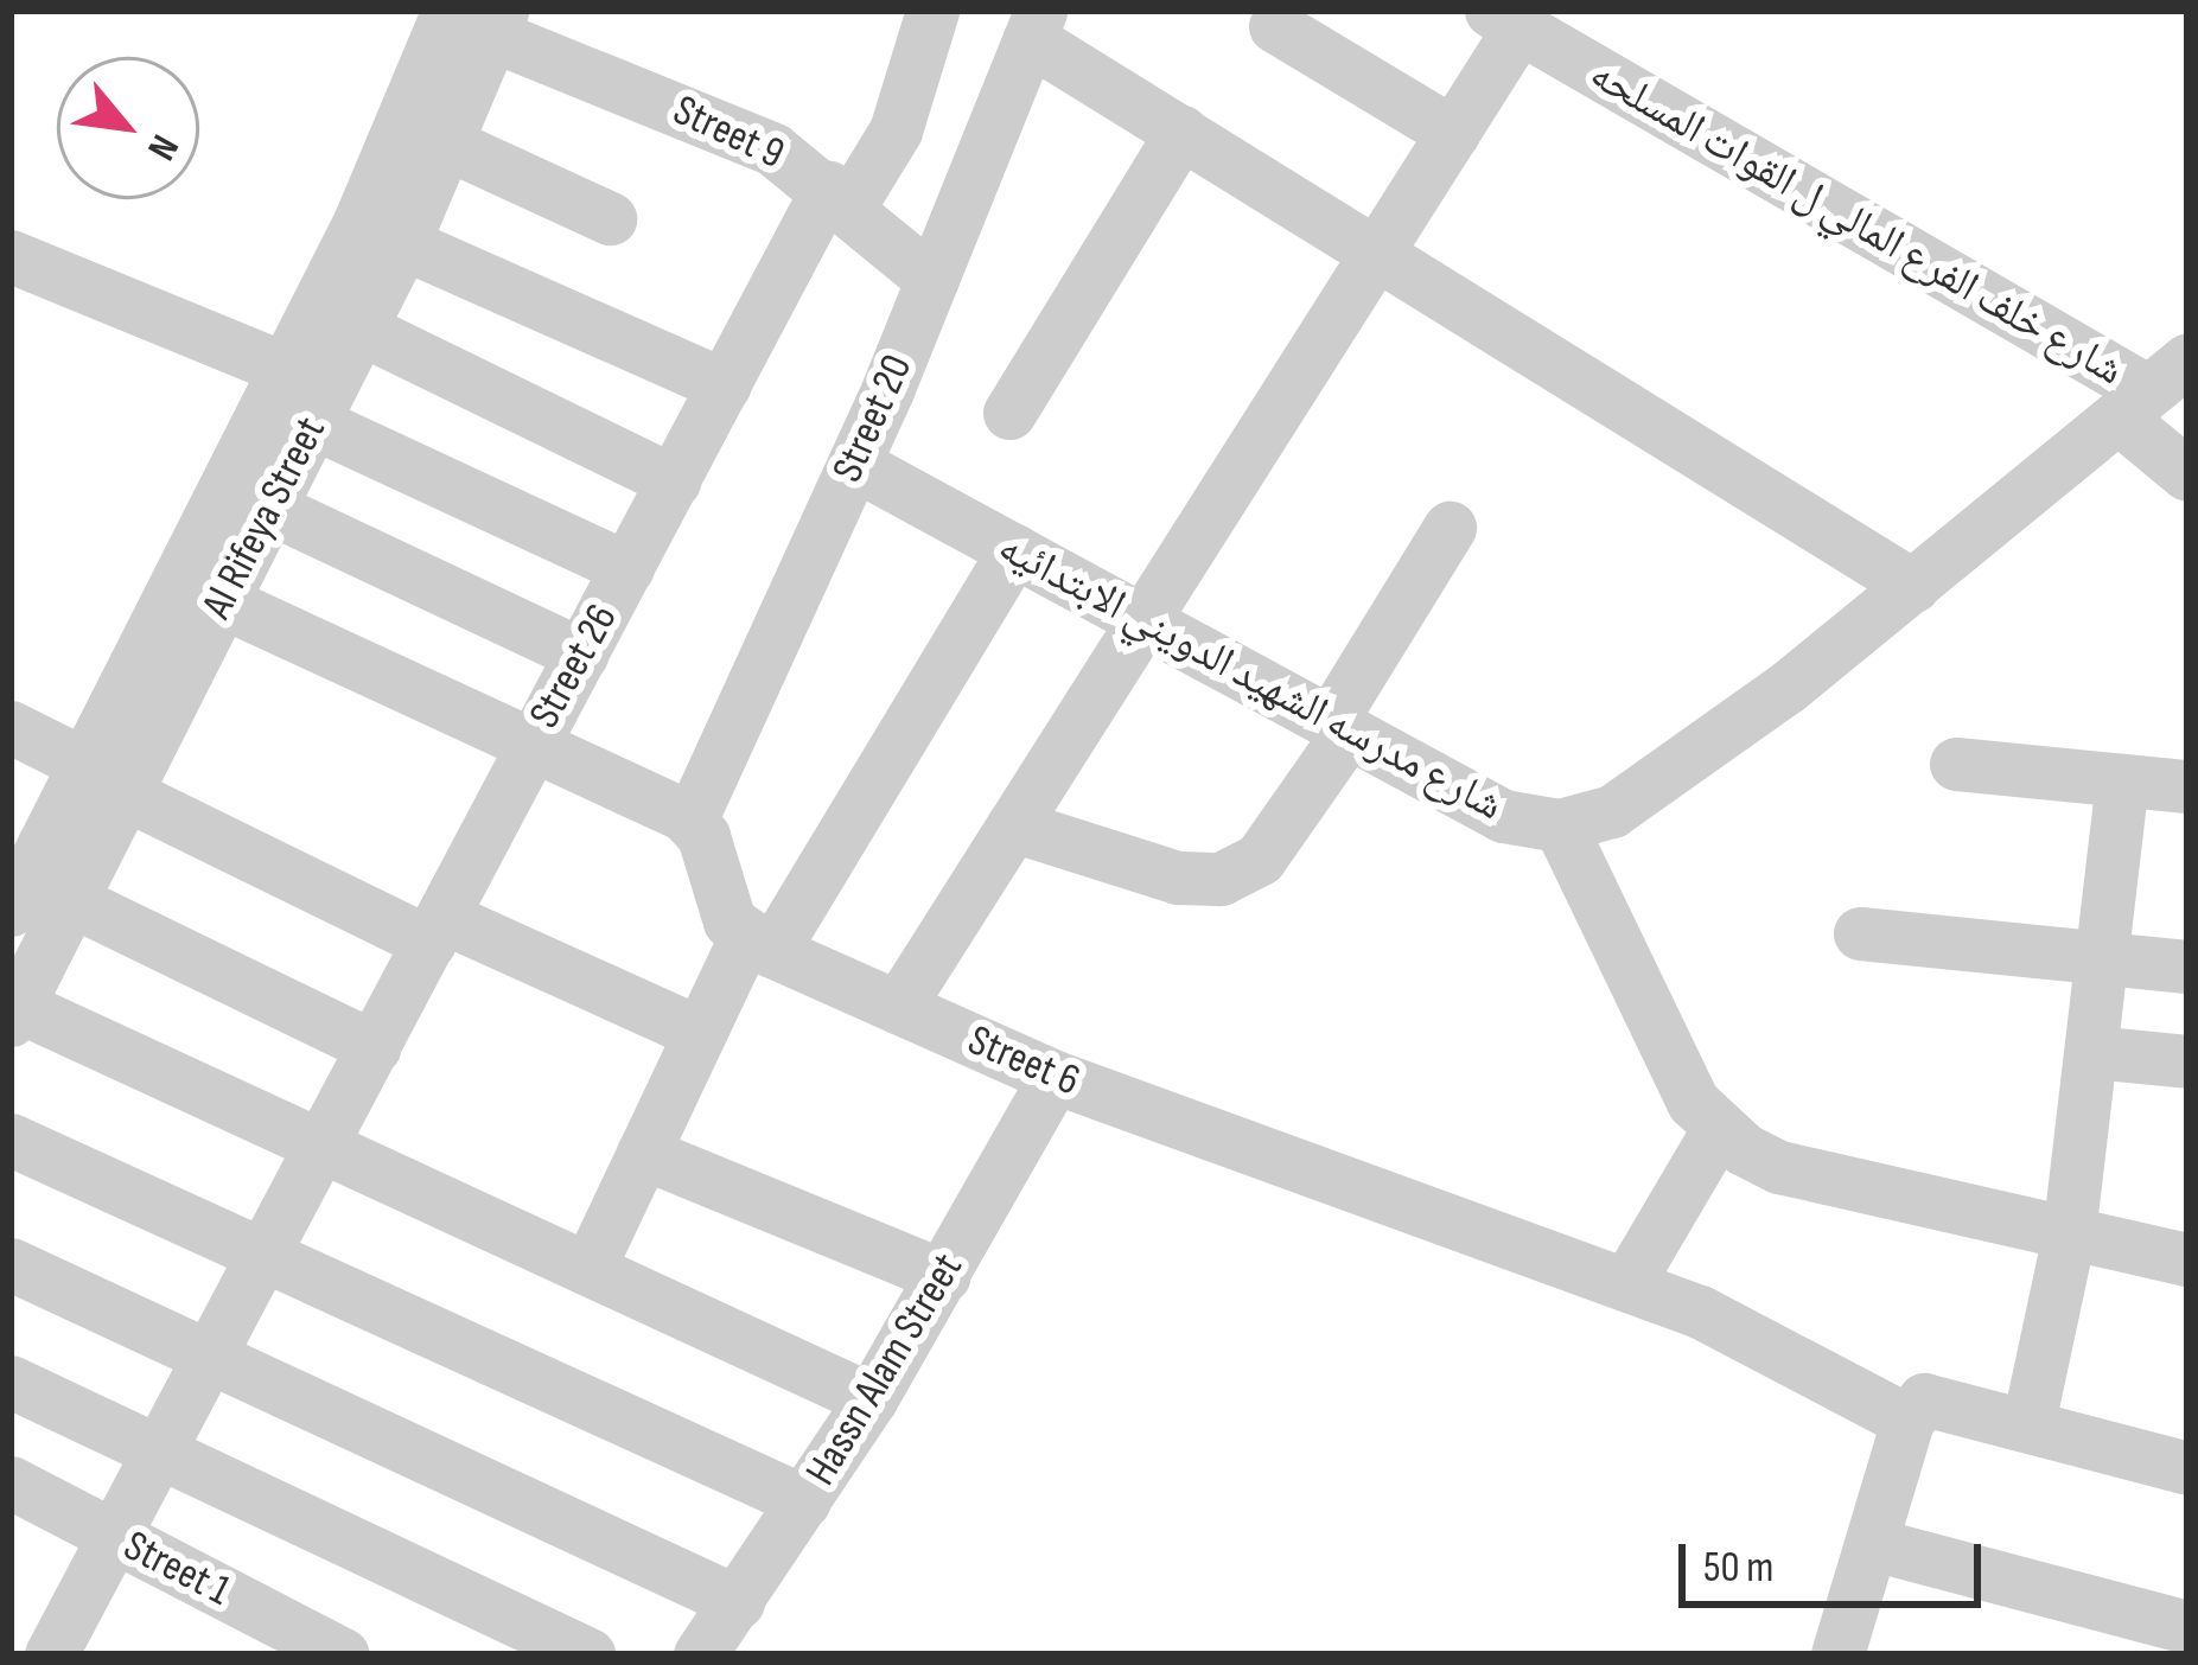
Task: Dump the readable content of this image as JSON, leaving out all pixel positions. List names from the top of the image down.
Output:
{
  "streets": {
    "street": [
      "Street 9",
      "شارع خلف الفرع المالي ل القوات المسلحه",
      "Street 20",
      "Al Rifeya Street",
      "Street 26",
      "شارع مدرسه الشهيد الدويني الابتدائيه",
      "Street 6",
      "Hassn Alam Street",
      "Street 1"
    ]
  },
  "crossings": [
    ["Street 9", "Street 20"],
    ["Street 9", "Al Rifeya Street"],
    ["Street 9", "Street 26"],
    ["شارع خلف الفرع المالي ل القوات المسلحه", "شارع مدرسه الشهيد الدويني الابتدائيه"],
    ["Street 20", "شارع مدرسه الشهيد الدويني الابتدائيه"],
    ["Street 26", "Street 1"],
    ["Street 6", "Hassn Alam Street"]
  ],
  "scale_bar": "50 m",
  "north": "bottom right"
}
